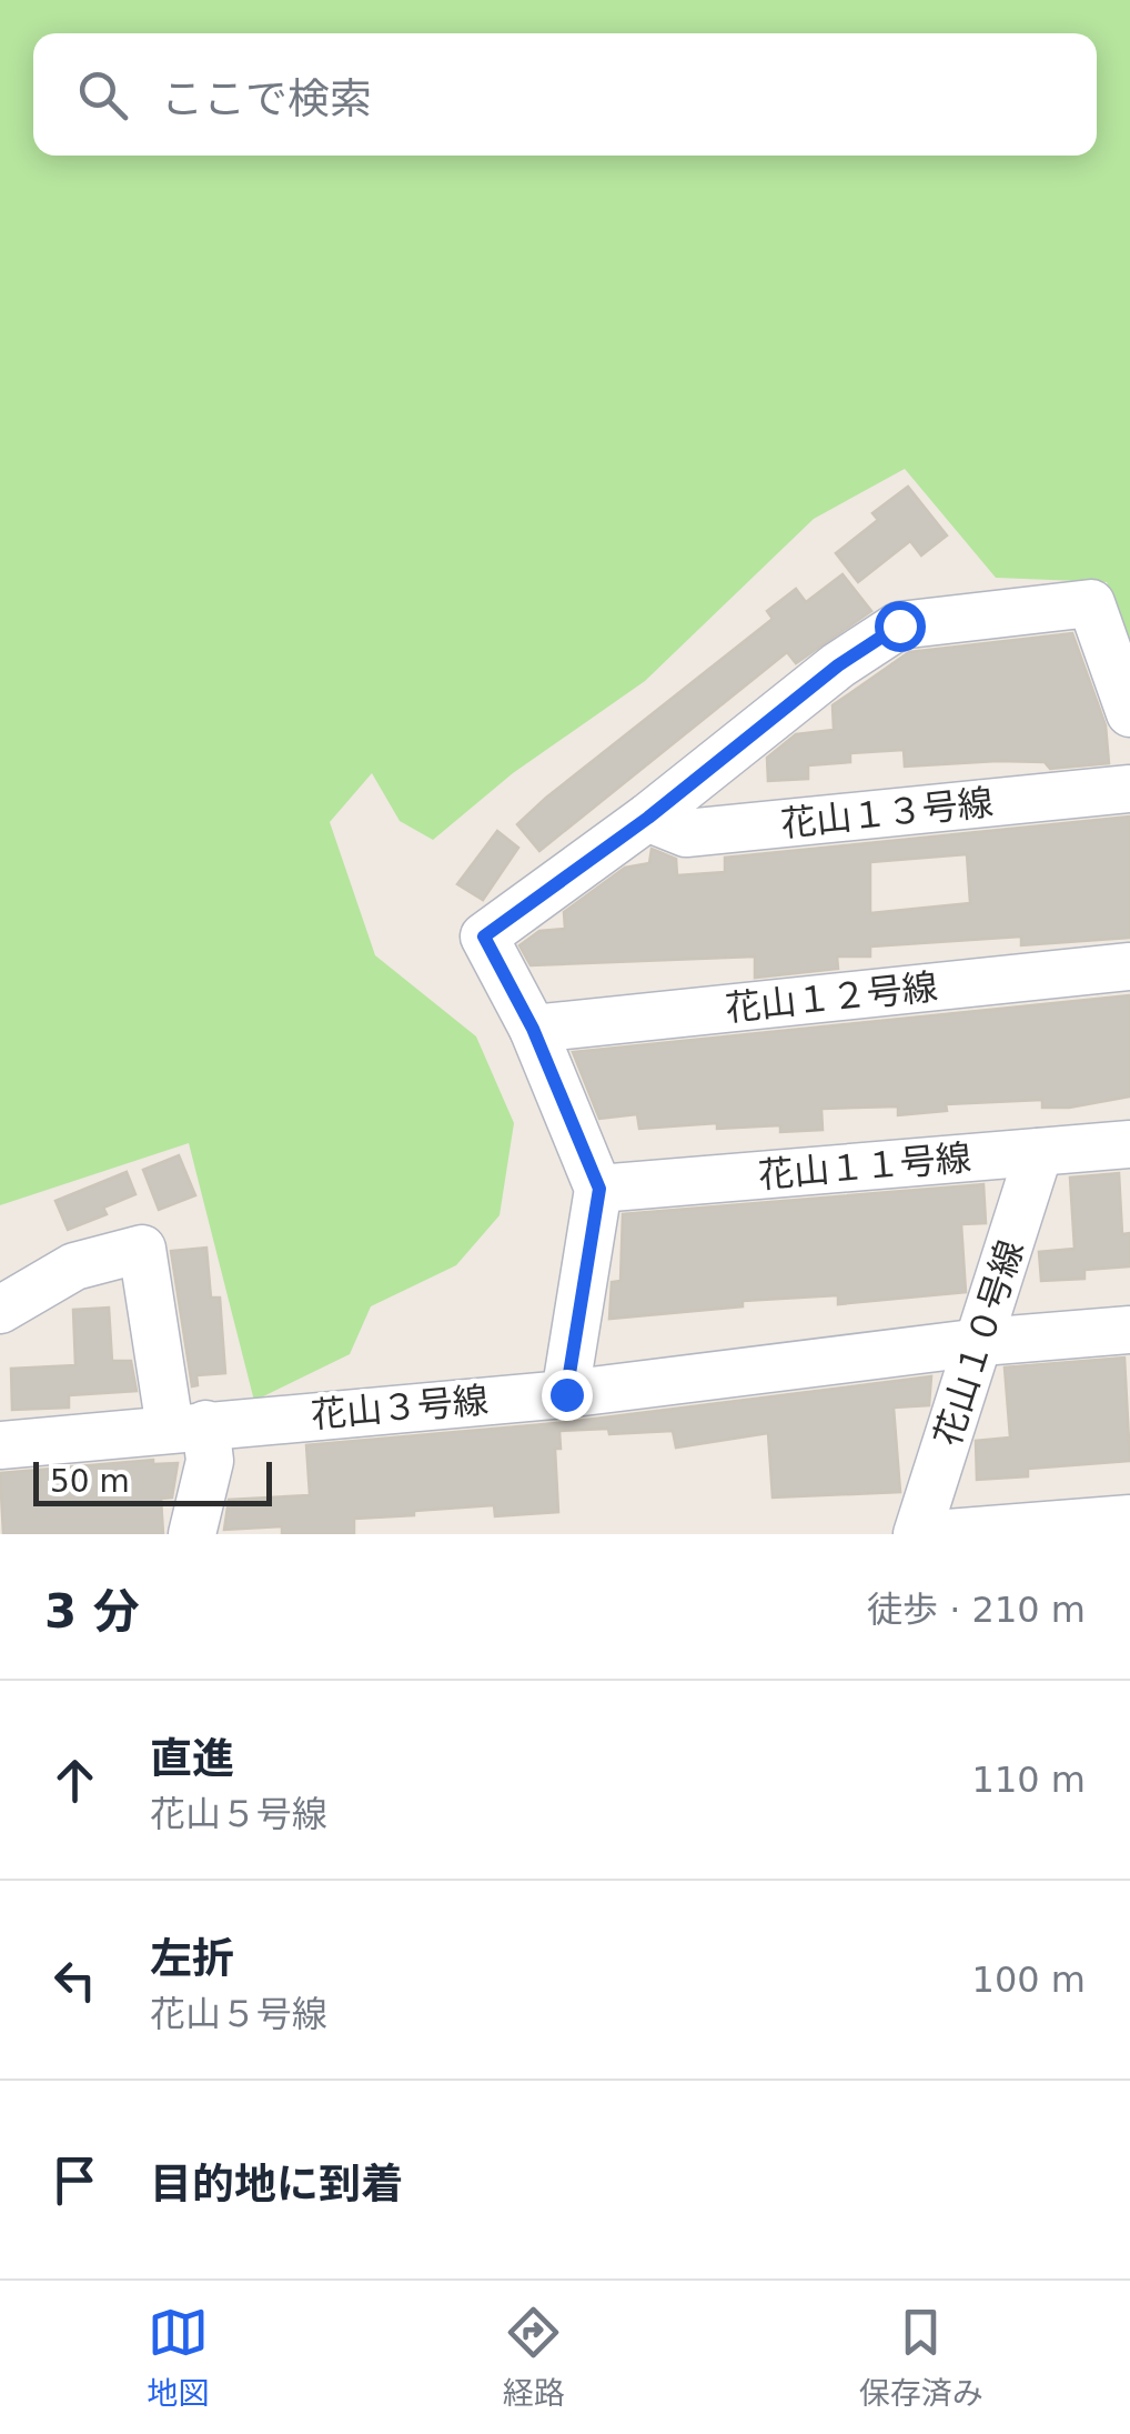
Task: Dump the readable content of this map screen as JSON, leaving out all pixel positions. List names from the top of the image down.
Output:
{
  "streets": {
    "street": [
      "花山１３号線",
      "花山１２号線",
      "花山１１号線",
      "花山１０号線",
      "花山３号線"
    ]
  },
  "crossings": [
    ["花山１１号線", "花山１０号線"],
    ["花山１０号線", "花山３号線"]
  ],
  "scale_bar": "50 m",
  "page": {
    "search": "ここで検索",
    "scale": "50 m",
    "heading": ["3 分", "徒歩 · 210 m"],
    "list": [
      ["直進", "花山５号線", "110 m"],
      ["左折", "花山５号線", "100 m"],
      "目的地に到着"
    ],
    "nav": ["地図", "経路", "保存済み"]
  }
}
